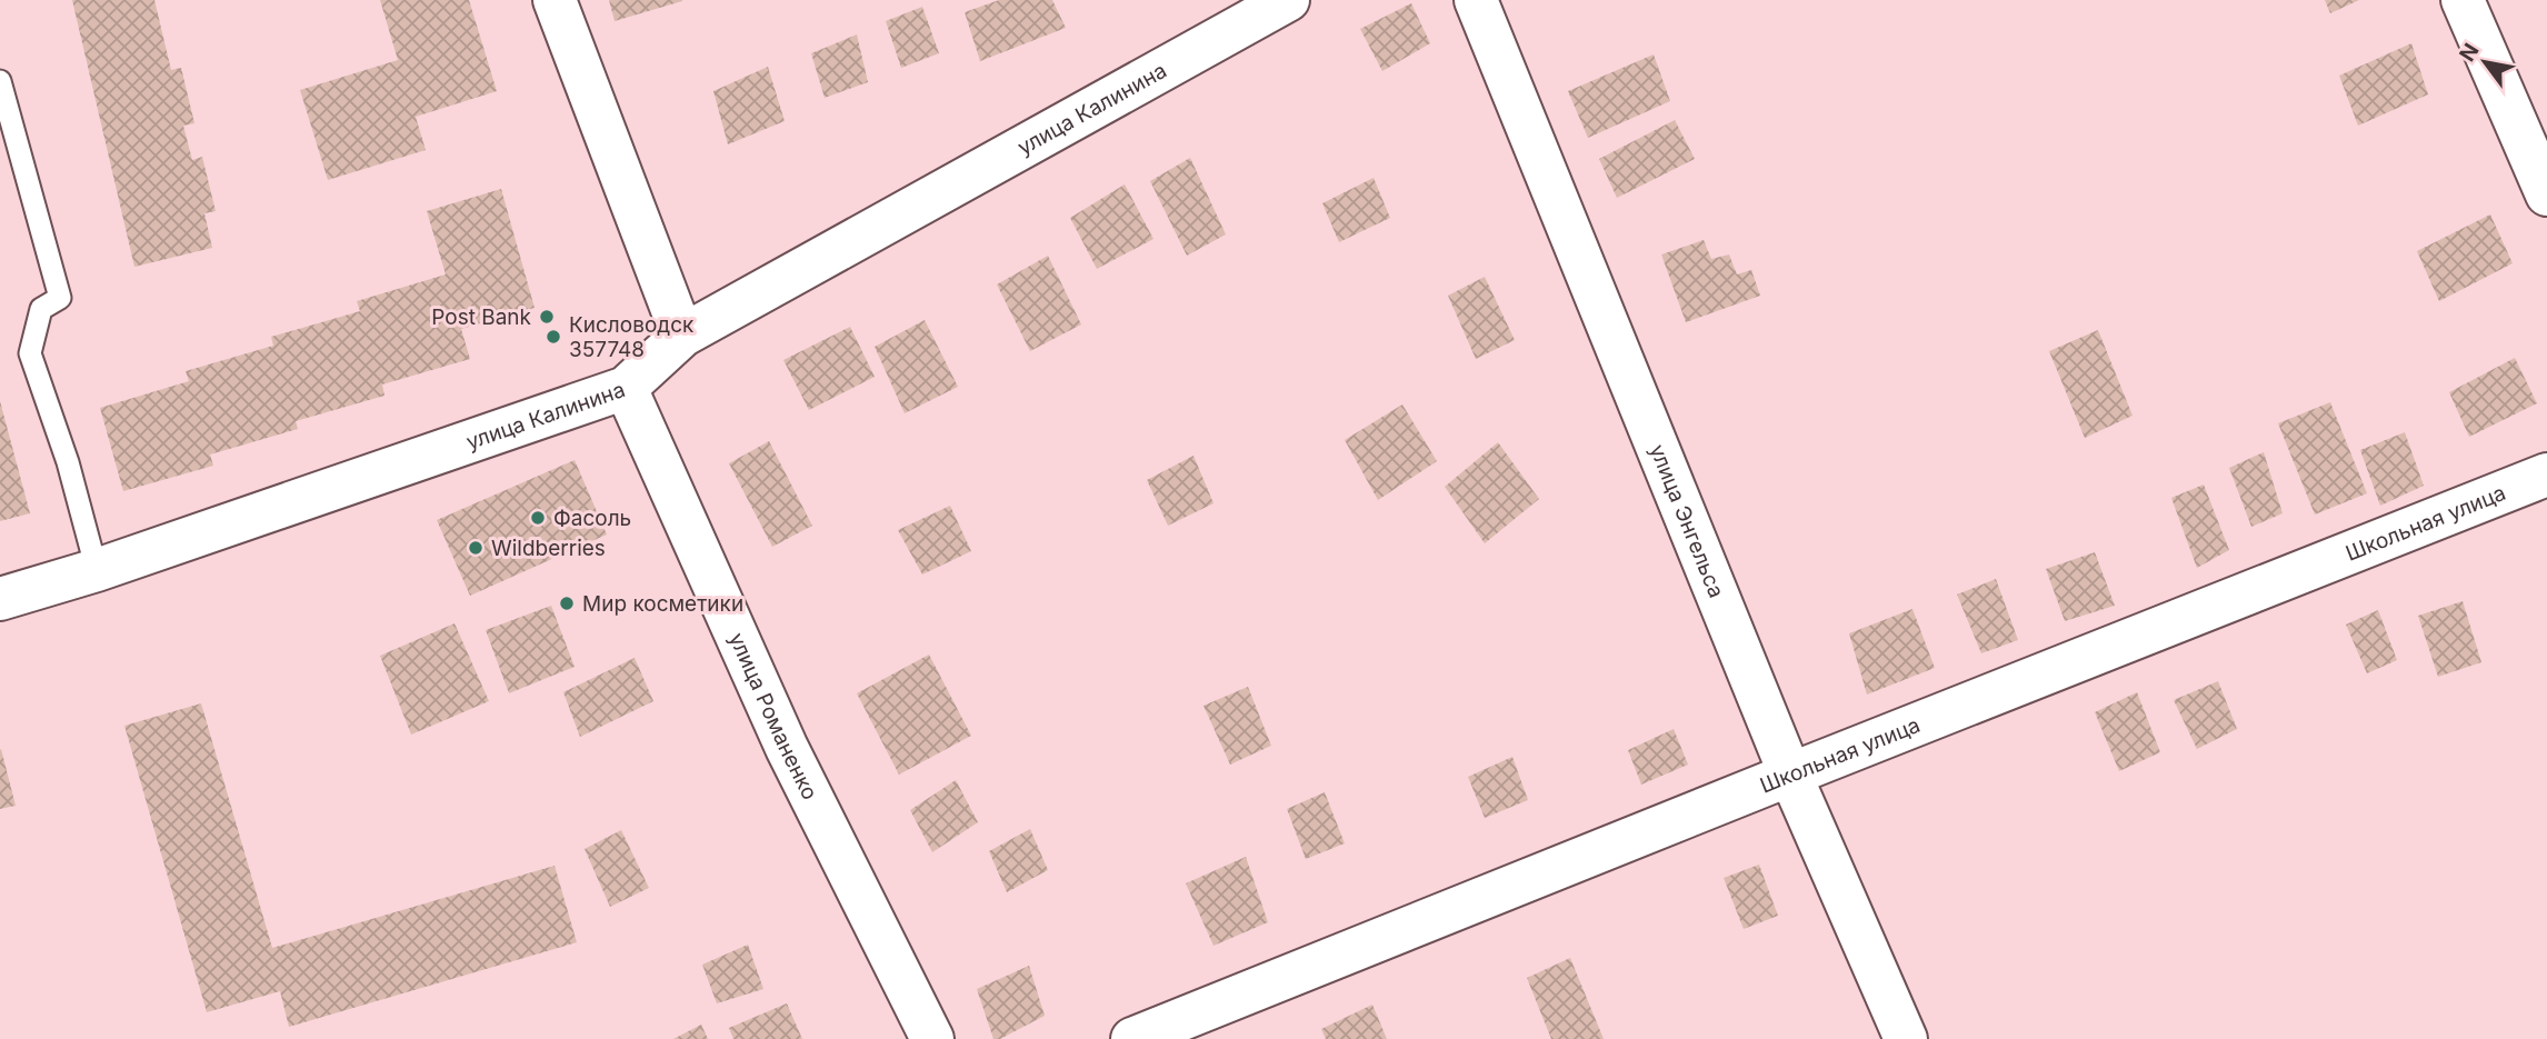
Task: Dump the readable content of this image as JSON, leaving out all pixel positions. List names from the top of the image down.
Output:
{
  "streets": {
    "street": [
      "улица Калинина",
      "улица Энгельса",
      "Школьная улица",
      "улица Романенко"
    ]
  },
  "crossings": [
    ["улица Калинина", "улица Романенко"],
    ["улица Энгельса", "Школьная улица"]
  ],
  "places": [
    "Post Bank",
    "Кисловодск 357748",
    "Фасоль",
    "Wildberries",
    "Мир косметики"
  ],
  "north": "top left"
}
